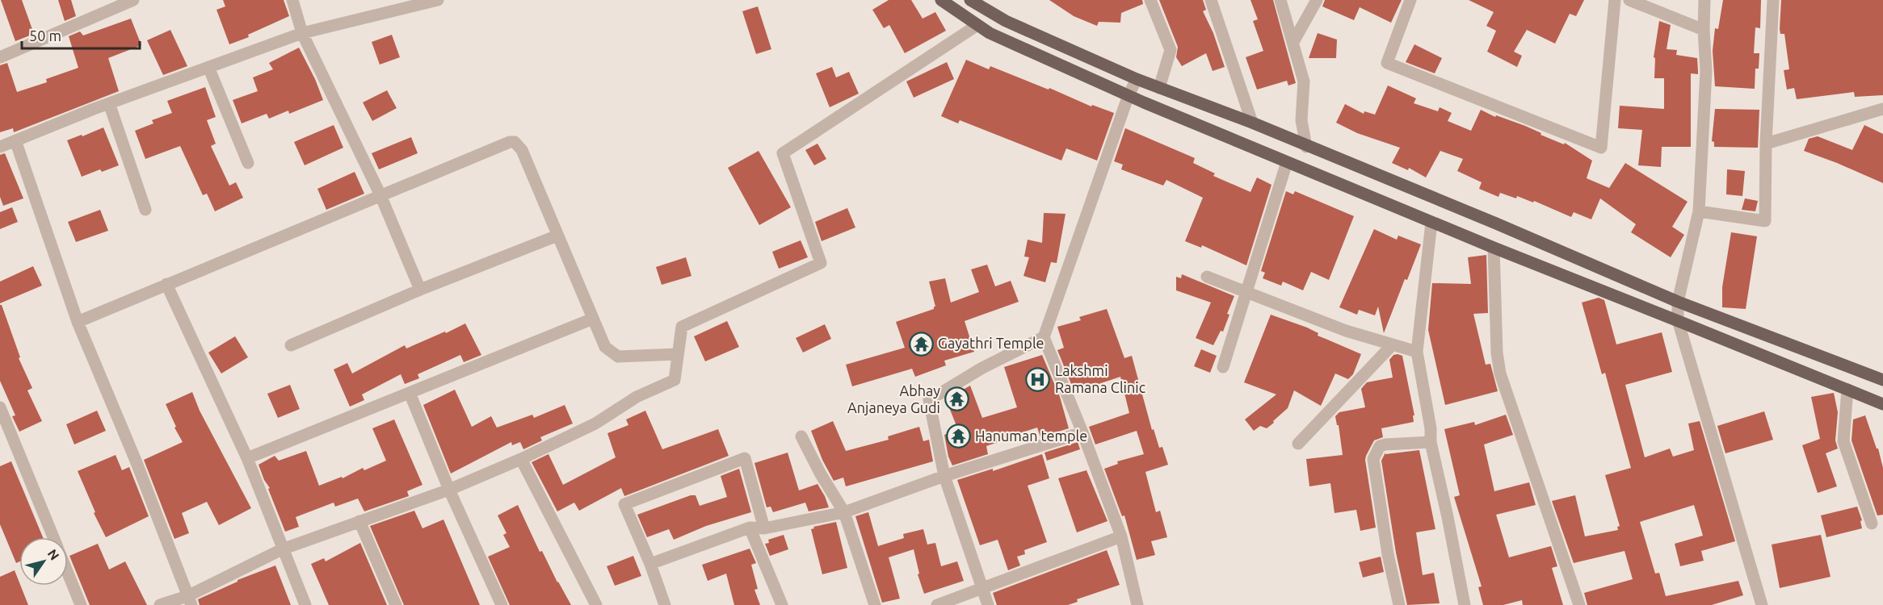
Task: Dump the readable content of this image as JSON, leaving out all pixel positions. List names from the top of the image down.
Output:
{
  "places": {
    "temple": ["Gayathri Temple", "Abhay Anjaneya Gudi", "Hanuman temple"],
    "hospital": ["Lakshmi Ramana Clinic"]
  },
  "scale_bar": "50 m",
  "north": "top right"
}
